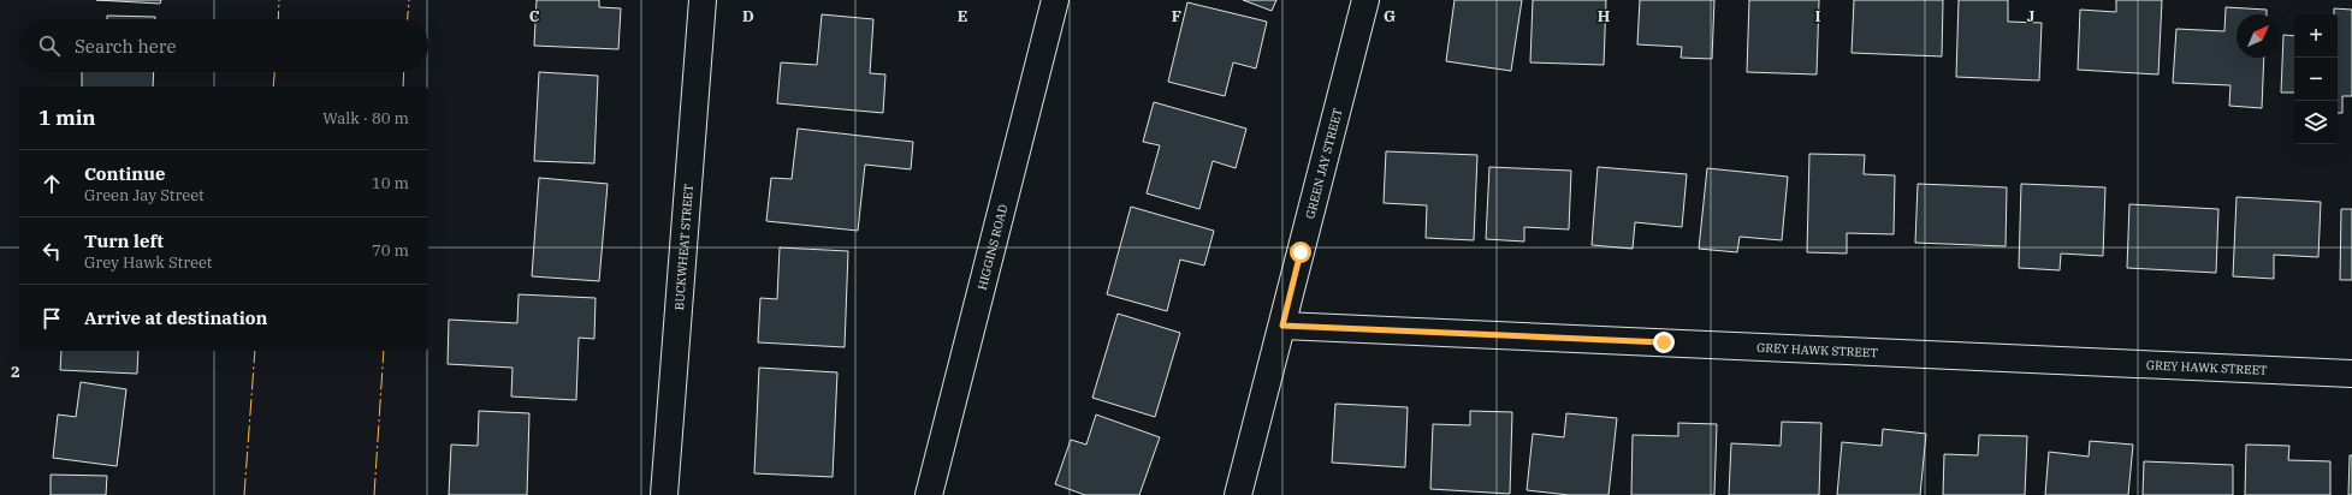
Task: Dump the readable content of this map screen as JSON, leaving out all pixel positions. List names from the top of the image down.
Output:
{
  "streets": {
    "street": [
      "GREEN JAY STREET",
      "BUCKWHEAT STREET",
      "HIGGINS ROAD",
      "GREY HAWK STREET"
    ]
  },
  "crossings": [
    ["GREEN JAY STREET", "GREY HAWK STREET"]
  ],
  "north": "top right",
  "page": {
    "map_buttons": ["+", "−"],
    "search": "Search here",
    "heading": ["1 min", "Walk · 80 m"],
    "list": [
      ["Continue", "Green Jay Street", "10 m"],
      ["Turn left", "Grey Hawk Street", "70 m"],
      "Arrive at destination"
    ]
  },
  "grid": {
    "columns": [
      "C",
      "D",
      "E",
      "F",
      "G",
      "H",
      "I",
      "J"
    ],
    "rows": ["2"]
  }
}
